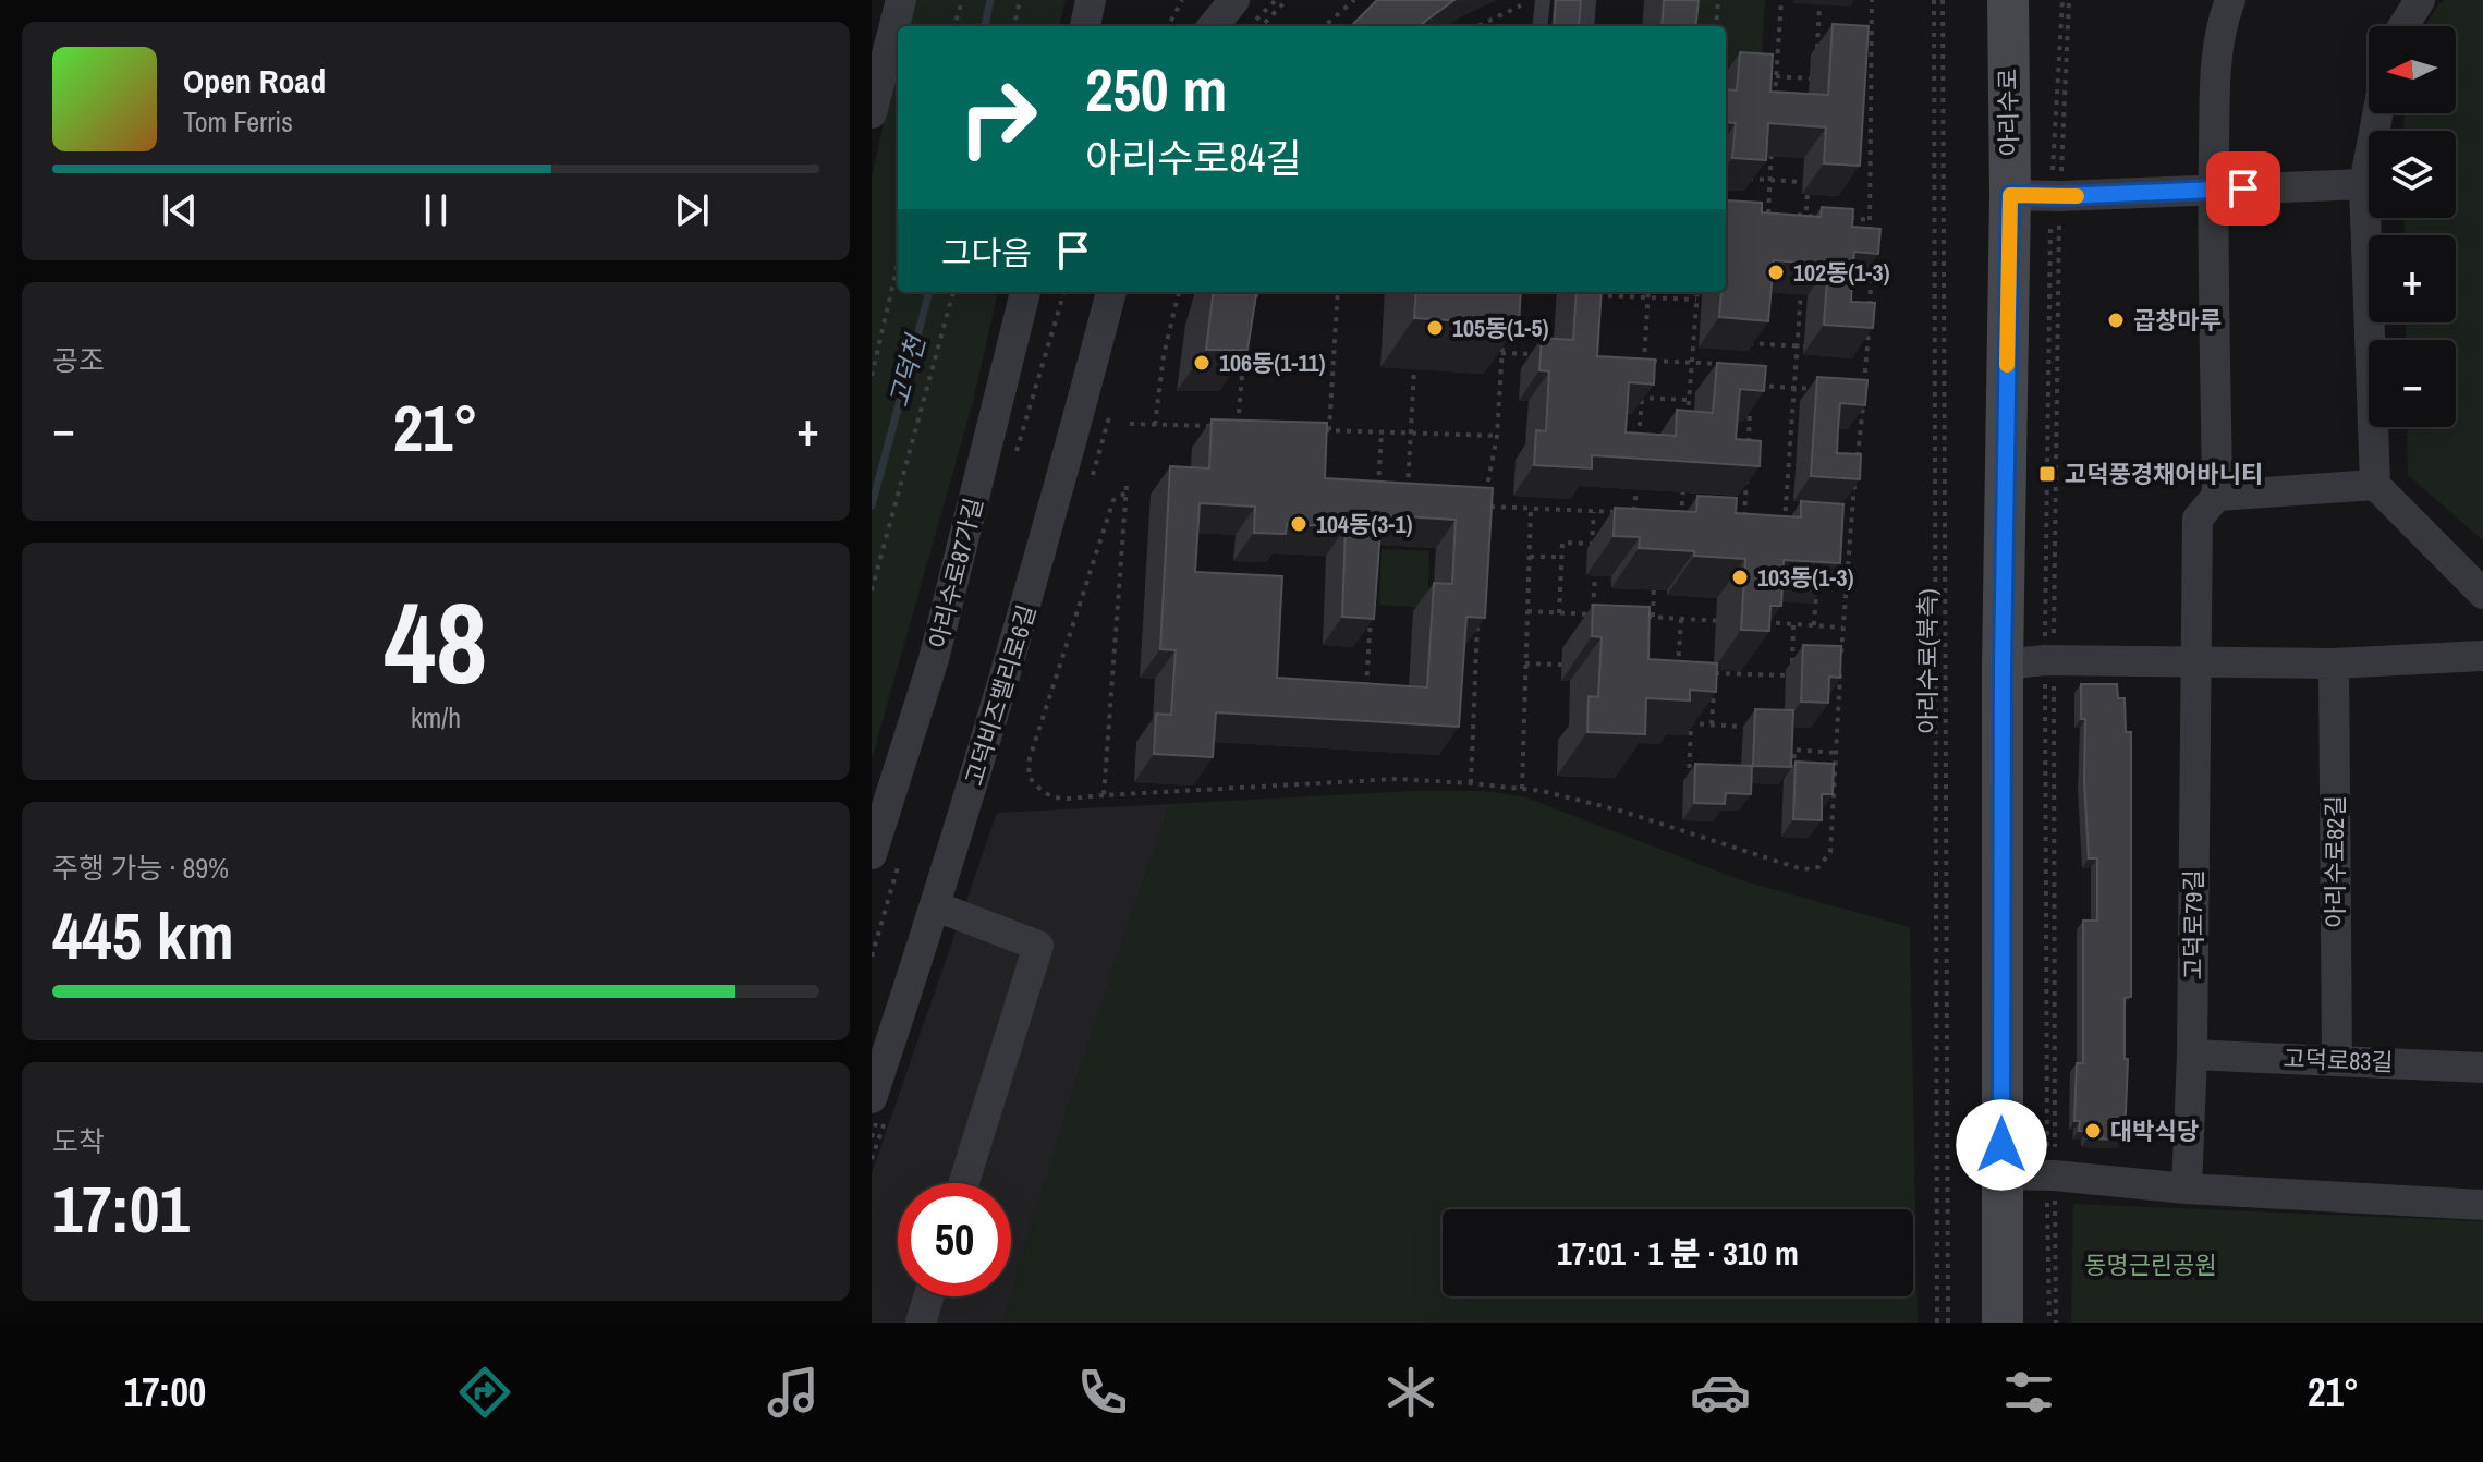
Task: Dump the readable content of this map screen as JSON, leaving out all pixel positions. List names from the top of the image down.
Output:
{
  "streets": {
    "main road": ["아리수로"],
    "street": [
      "아리수로87가길",
      "고덕비즈밸리로6길",
      "아리수로82길",
      "고덕로79길",
      "고덕로83길"
    ],
    "path": ["아리수로(북측)"]
  },
  "crossings": [
    ["아리수로82길", "고덕로83길"],
    ["고덕로79길", "고덕로83길"]
  ],
  "water": ["고덕천"],
  "parks": ["동명근린공원"],
  "places": {
    "other": [
      "102동(1-3)",
      "곱창마루",
      "105동(1-5)",
      "106동(1-11)",
      "104동(3-1)",
      "103동(1-3)",
      "대박식당"
    ],
    "transit": ["고덕풍경채어바니티"]
  },
  "north": "left",
  "page": {
    "map_buttons": ["+", "−"],
    "turn": ["250 m", "아리수로84길"],
    "song": ["Open Road", "Tom Ferris"],
    "then": "그다음",
    "tile": [
      "공조",
      ["48", "km/h"],
      ["주행 가능 · 89%", "445 km"],
      ["도착", "17:01"]
    ],
    "heat": ["−", "21°", "+"],
    "limit": "50",
    "trip": "17:01 · 1 분 · 310 m",
    "tabs": ["17:00", "21°"]
  }
}
